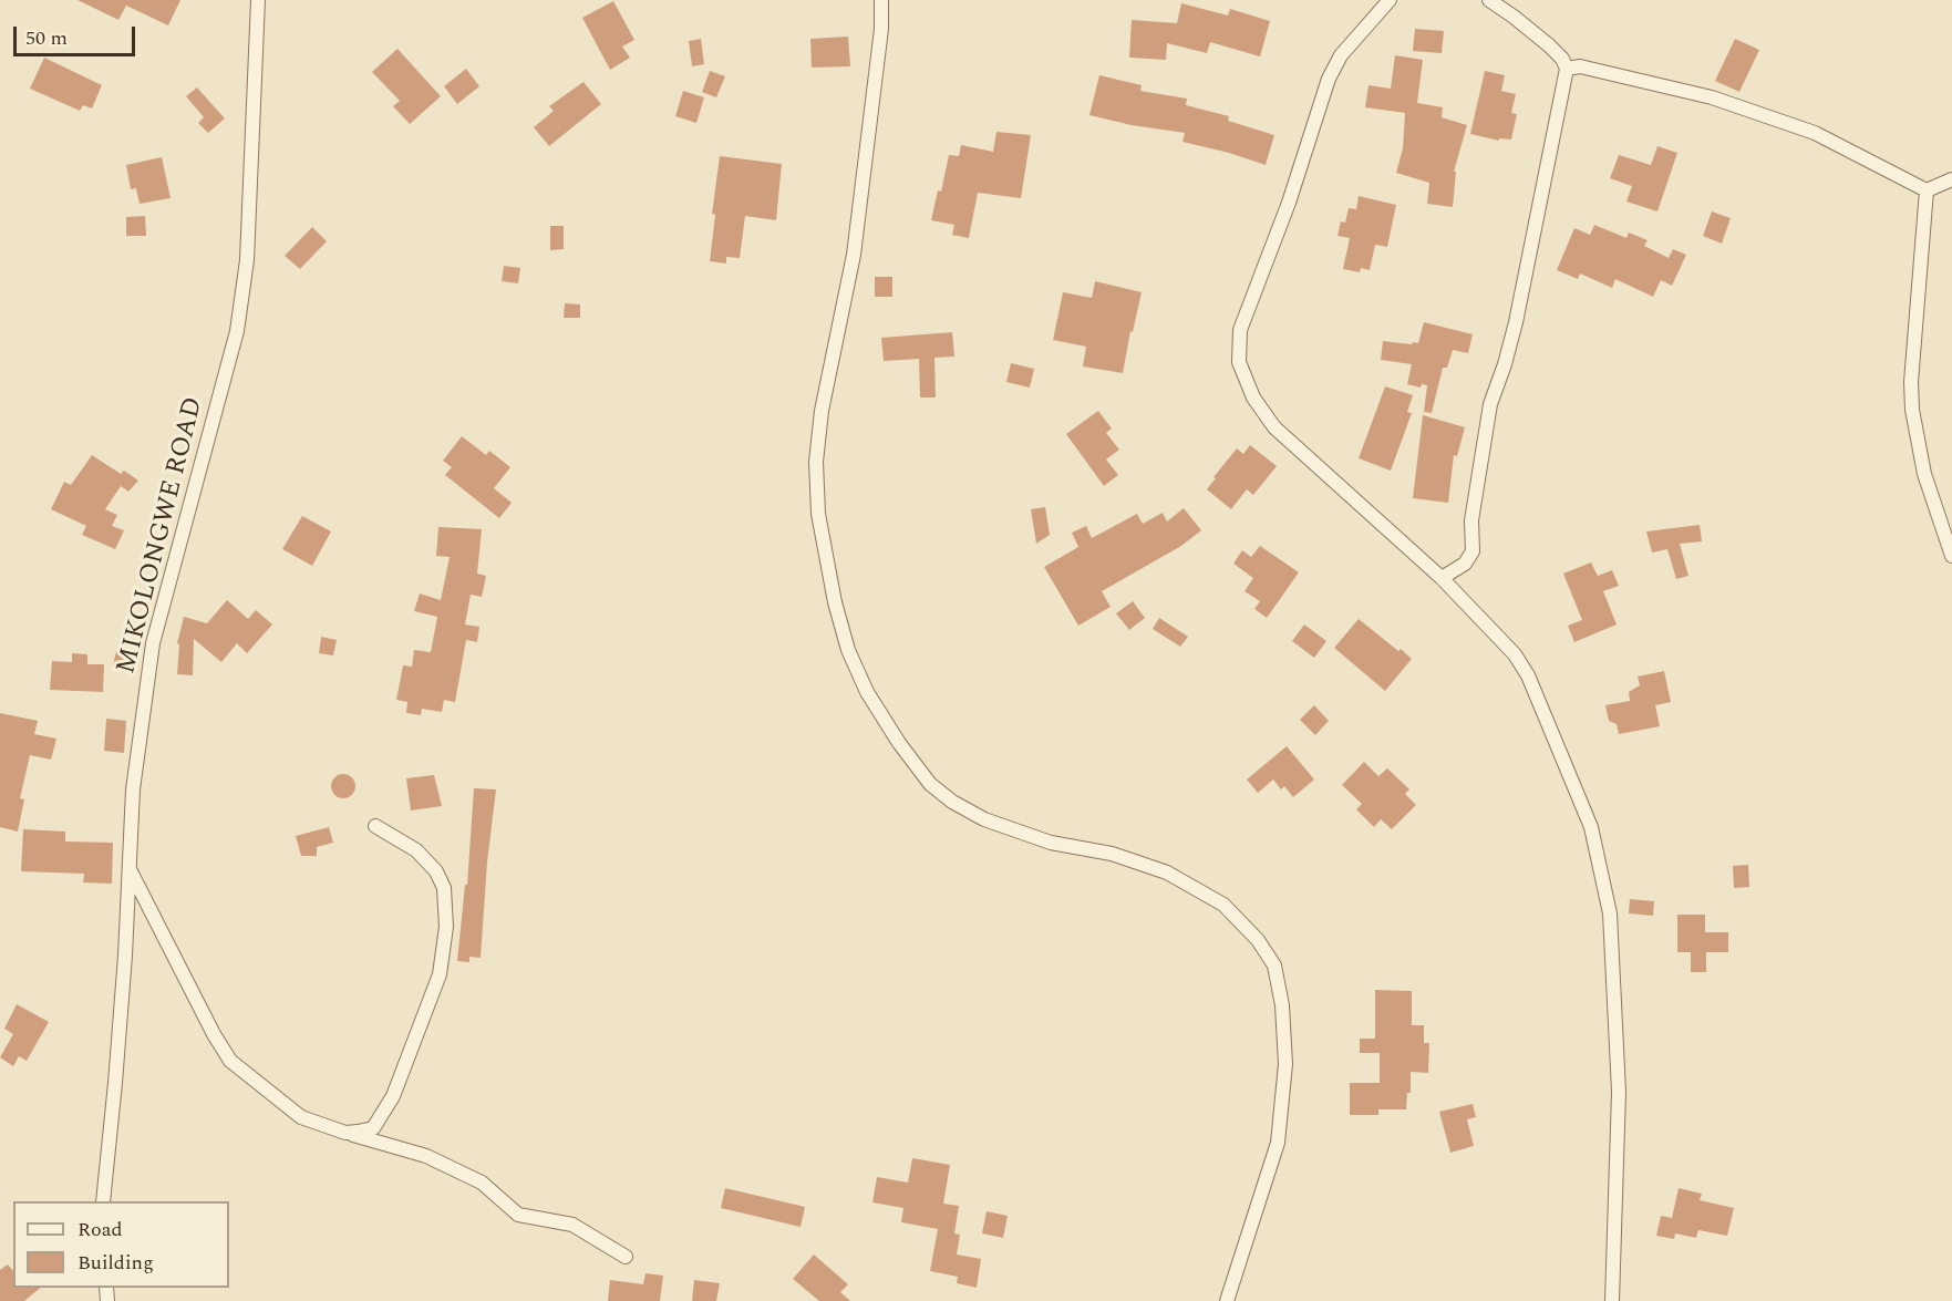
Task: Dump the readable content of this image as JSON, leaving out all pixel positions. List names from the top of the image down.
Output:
{
  "streets": {
    "street": ["MIKOLONGWE ROAD"]
  },
  "legend": ["Road", "Building"],
  "scale_bar": "50 m"
}
